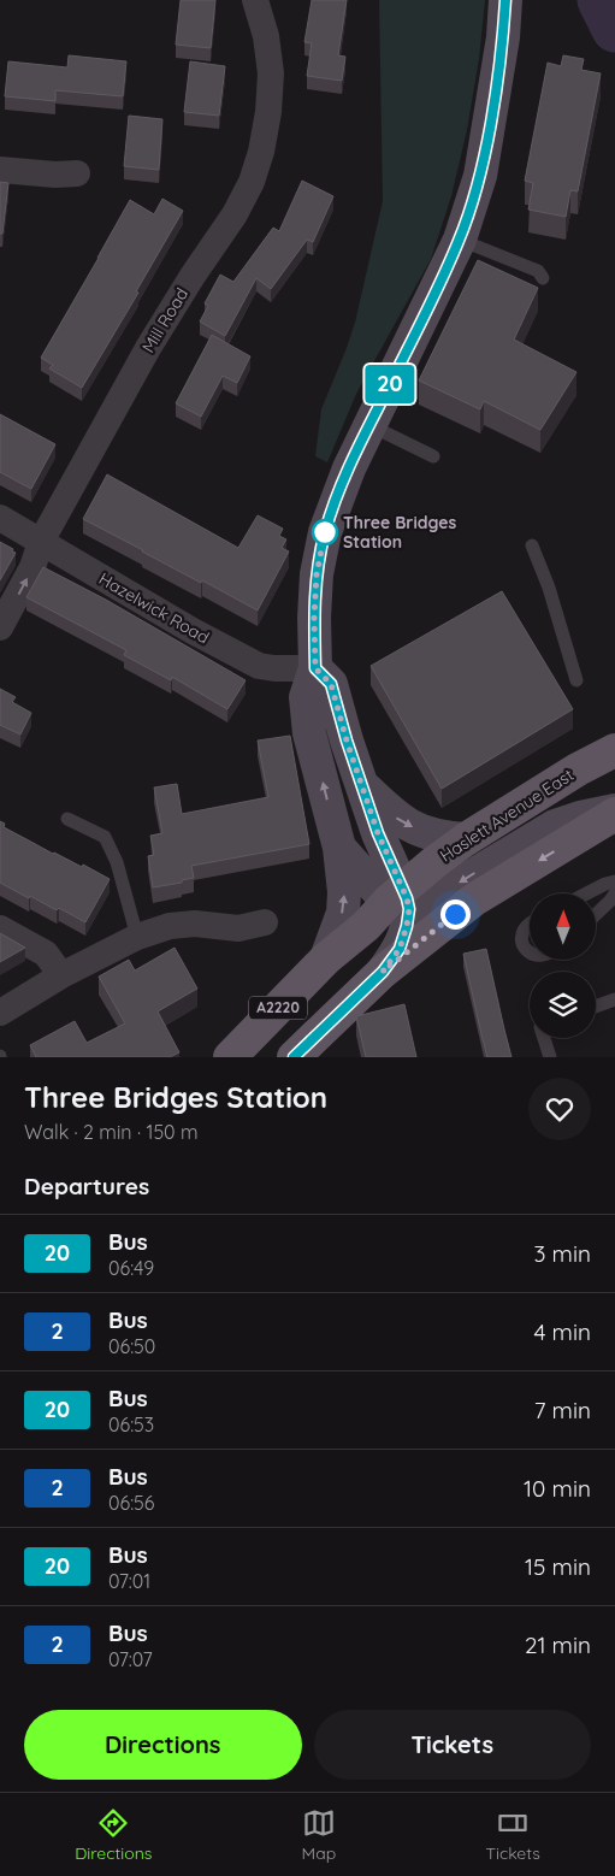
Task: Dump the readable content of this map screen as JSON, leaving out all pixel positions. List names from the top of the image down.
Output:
{
  "streets": {
    "main road": ["Haslett Avenue East", "A2220"],
    "street": ["Mill Road", "Hazelwick Road"]
  },
  "crossings": [
    ["Mill Road", "Hazelwick Road"]
  ],
  "places": ["Three Bridges Station"],
  "lines": ["bus line 20"],
  "north": "top",
  "page": {
    "on_map": "20",
    "heading": [
      ["Three Bridges Station", "Walk · 2 min · 150 m"],
      "Departures"
    ],
    "list": [
      {
        "mark": "20",
        "name": "Bus",
        "note": "06:49",
        "value": "3 min"
      },
      {
        "mark": "2",
        "name": "Bus",
        "note": "06:50",
        "value": "4 min"
      },
      {
        "mark": "20",
        "name": "Bus",
        "note": "06:53",
        "value": "7 min"
      },
      {
        "mark": "2",
        "name": "Bus",
        "note": "06:56",
        "value": "10 min"
      },
      {
        "mark": "20",
        "name": "Bus",
        "note": "07:01",
        "value": "15 min"
      },
      {
        "mark": "2",
        "name": "Bus",
        "note": "07:07",
        "value": "21 min"
      }
    ],
    "buttons": ["Directions", "Tickets"],
    "tabs": ["Directions", "Map", "Tickets"]
  }
}
